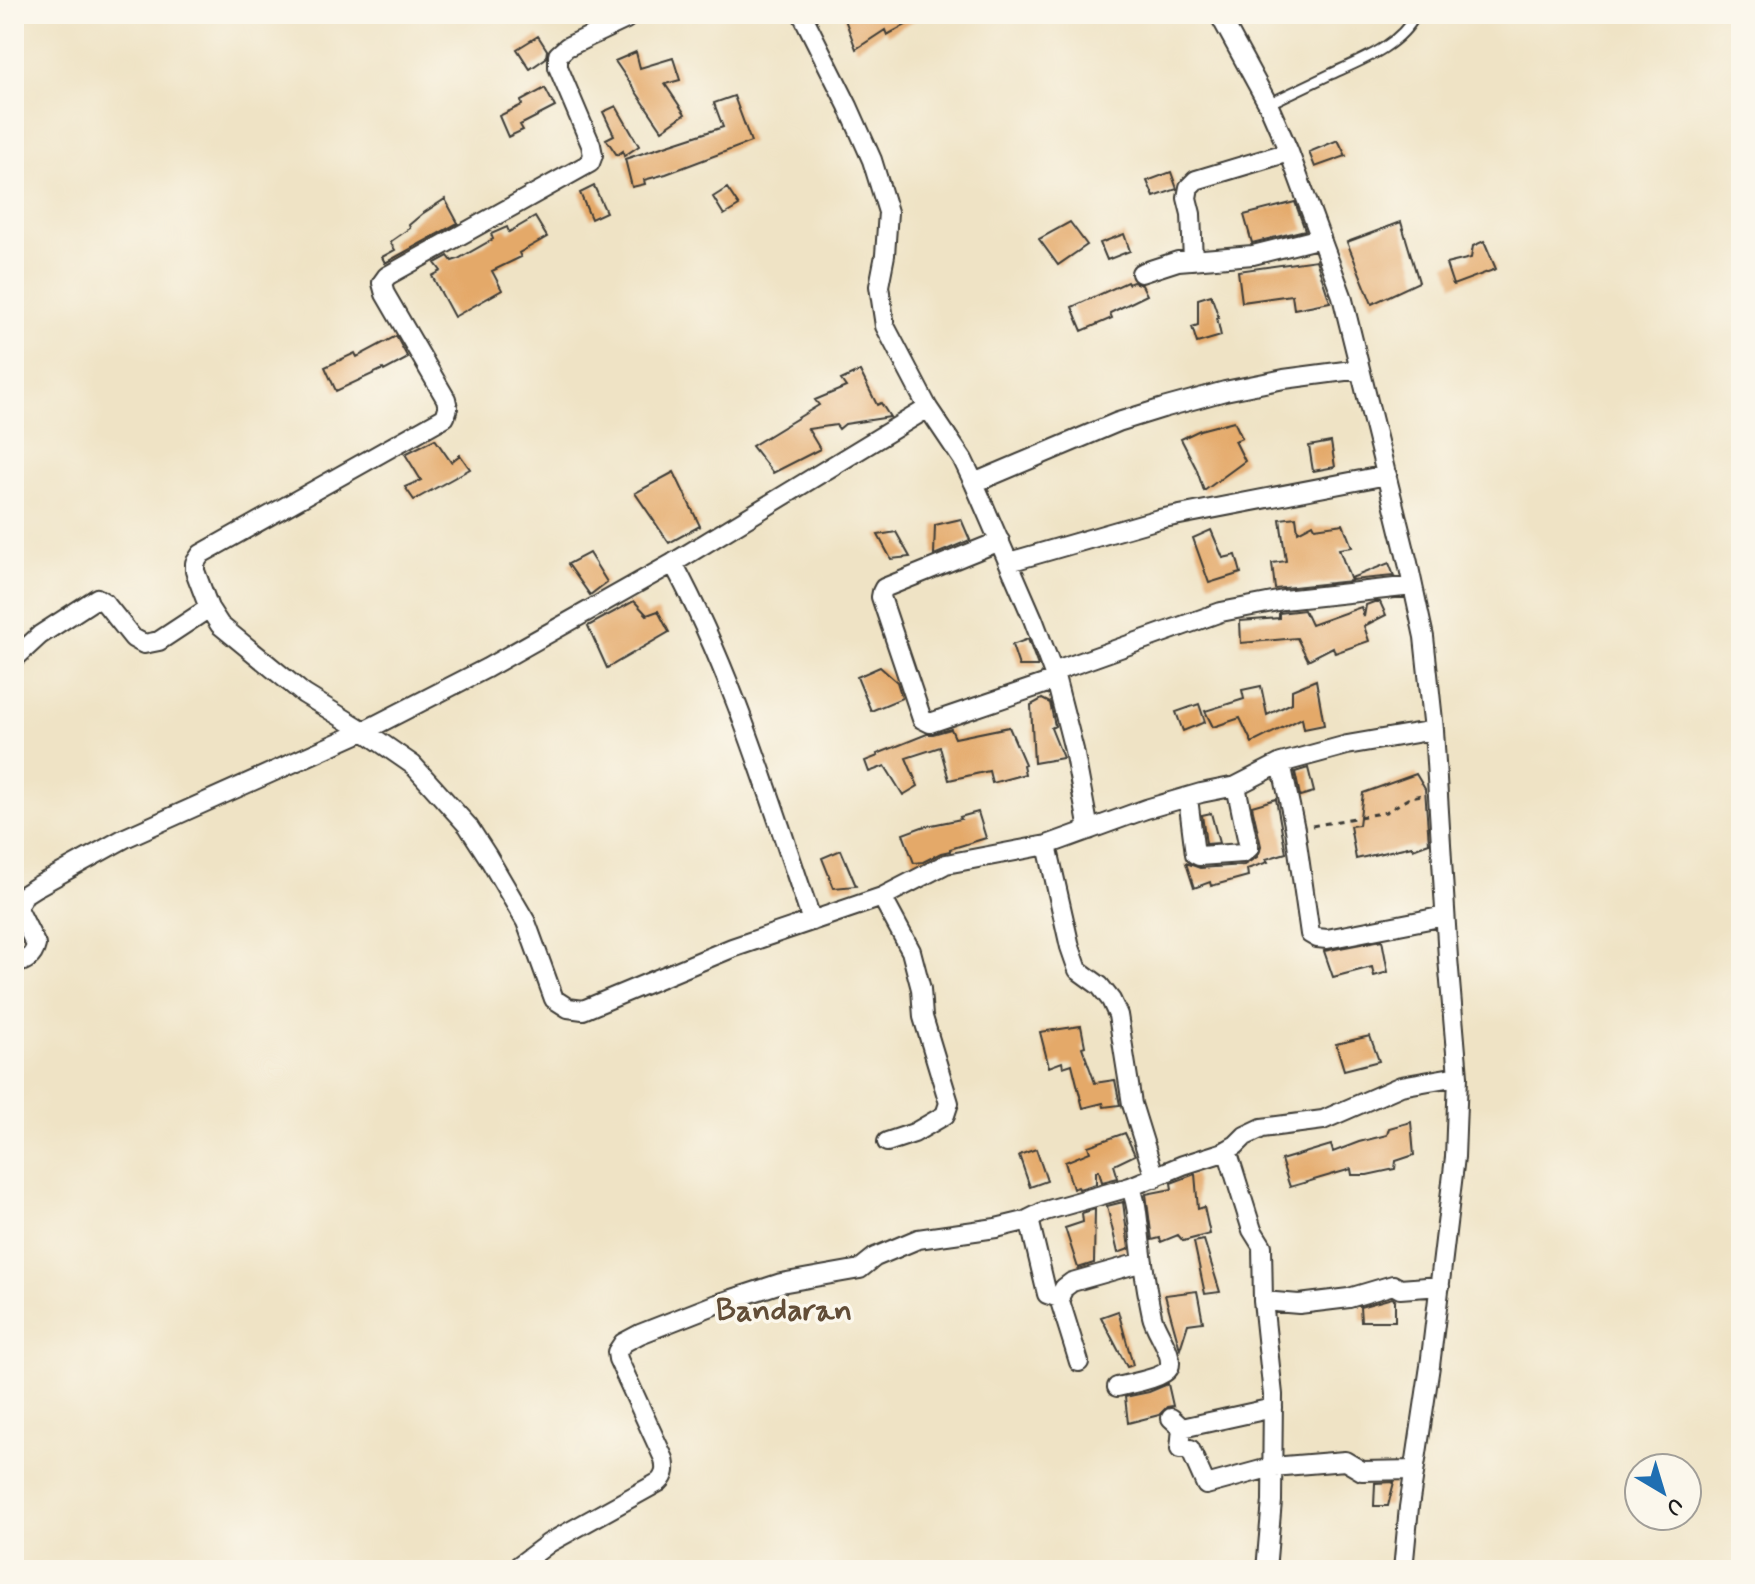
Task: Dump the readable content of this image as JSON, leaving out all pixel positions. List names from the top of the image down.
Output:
{
  "districts": ["Bandaran"],
  "north": "bottom right"
}
